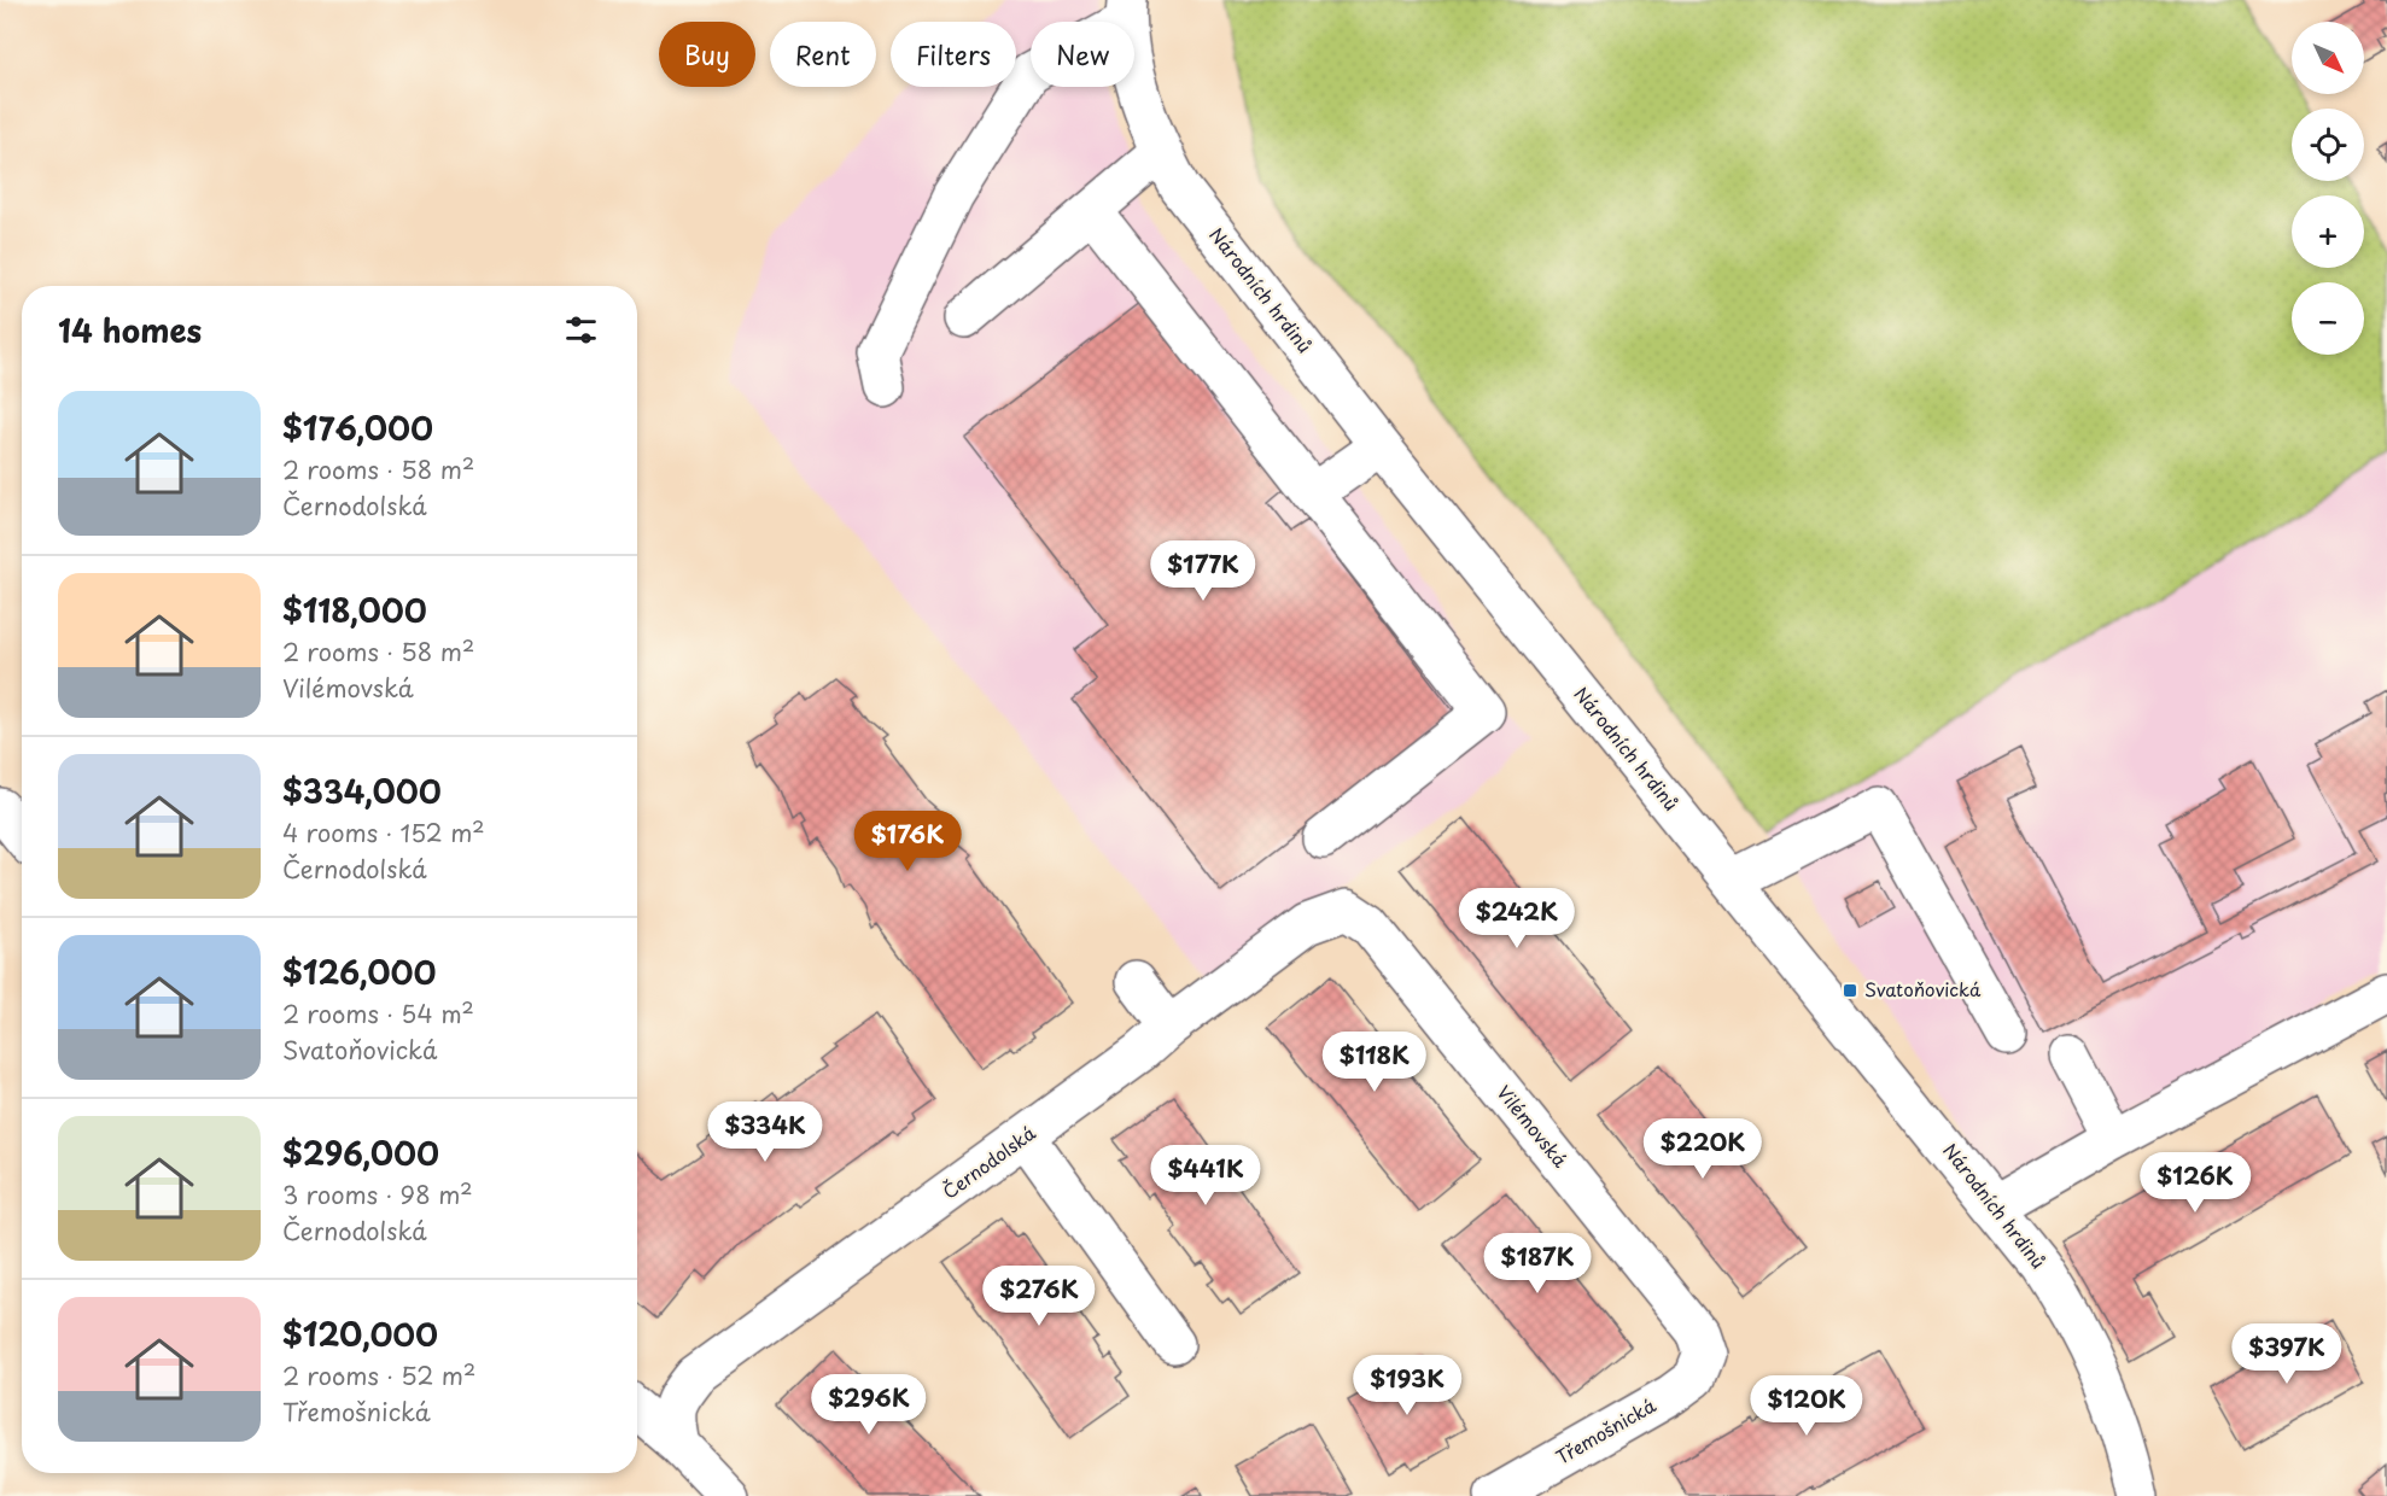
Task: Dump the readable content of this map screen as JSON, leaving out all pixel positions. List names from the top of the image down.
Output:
{
  "streets": {
    "street": [
      "Národních hrdinů",
      "Vilémovská",
      "Černodolská",
      "Třemošnická"
    ]
  },
  "crossings": [
    ["Vilémovská", "Černodolská"],
    ["Vilémovská", "Třemošnická"]
  ],
  "places": {
    "transit": ["Svatoňovická"]
  },
  "north": "bottom right",
  "page": {
    "map_buttons": ["+", "−"],
    "chip": [
      "Buy",
      "Rent",
      "Filters",
      "New"
    ],
    "heading": "14 homes",
    "list": [
      {
        "name": "$176,000",
        "note": "2 rooms · 58 m² · Černodolská"
      },
      {
        "name": "$118,000",
        "note": "2 rooms · 58 m² · Vilémovská"
      },
      {
        "name": "$334,000",
        "note": "4 rooms · 152 m² · Černodolská"
      },
      {
        "name": "$126,000",
        "note": "2 rooms · 54 m² · Svatoňovická"
      },
      {
        "name": "$296,000",
        "note": "3 rooms · 98 m² · Černodolská"
      },
      {
        "name": "$120,000",
        "note": "2 rooms · 52 m² · Třemošnická"
      }
    ],
    "price": [
      "$177K",
      "$176K",
      "$242K",
      "$118K",
      "$334K",
      "$220K",
      "$441K",
      "$126K",
      "$187K",
      "$276K",
      "$397K",
      "$193K",
      "$296K",
      "$120K"
    ]
  }
}
